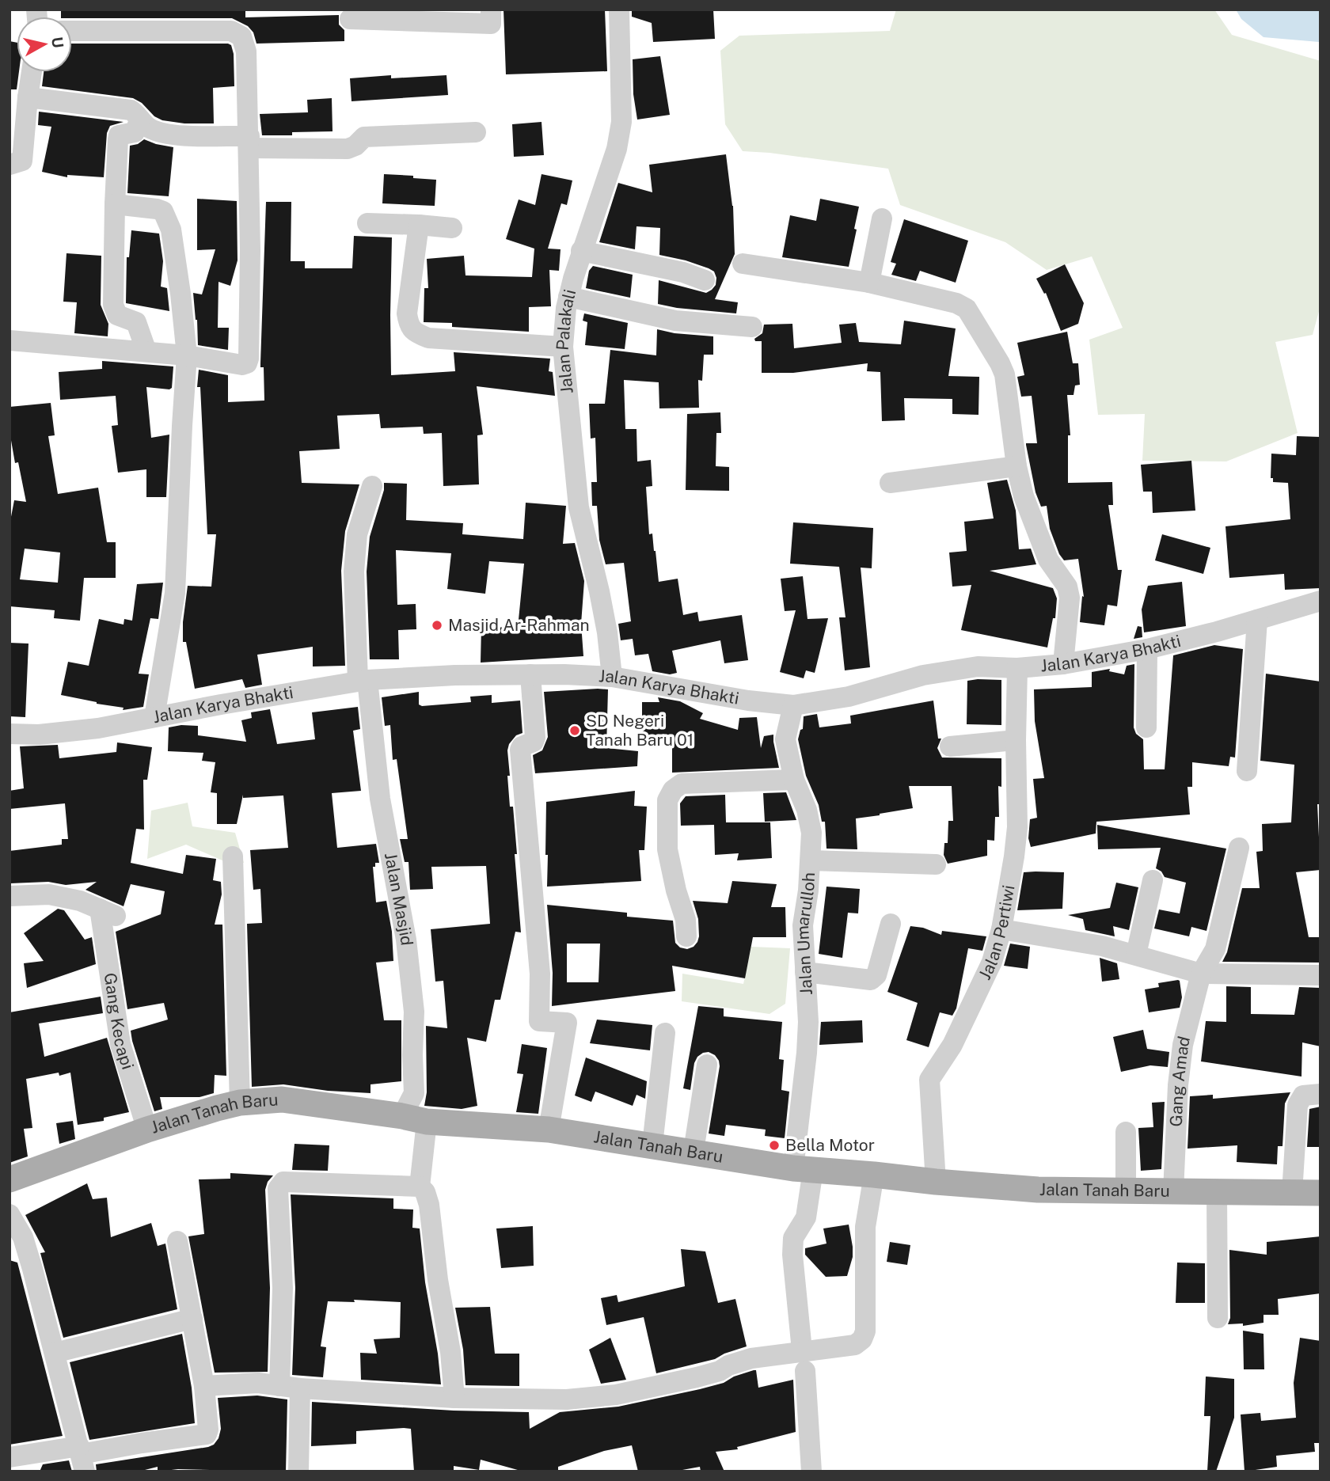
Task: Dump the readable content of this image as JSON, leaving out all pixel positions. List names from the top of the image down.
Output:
{
  "streets": {
    "main road": ["Jalan Tanah Baru"],
    "street": [
      "Jalan Palakali",
      "Jalan Karya Bhakti",
      "Jalan Masjid",
      "Jalan Pertiwi",
      "Jalan Umarulloh",
      "Gang Kecapi",
      "Gang Amad"
    ]
  },
  "crossings": [
    ["Jalan Palakali", "Jalan Karya Bhakti"],
    ["Jalan Karya Bhakti", "Jalan Masjid"],
    ["Jalan Karya Bhakti", "Jalan Pertiwi"],
    ["Jalan Karya Bhakti", "Jalan Umarulloh"],
    ["Jalan Masjid", "Jalan Tanah Baru"],
    ["Jalan Pertiwi", "Jalan Tanah Baru"],
    ["Jalan Umarulloh", "Jalan Tanah Baru"],
    ["Gang Kecapi", "Jalan Tanah Baru"],
    ["Gang Amad", "Jalan Tanah Baru"]
  ],
  "places": ["Masjid Ar-Rahman", "SD Negeri Tanah Baru 01", "Bella Motor"],
  "north": "right"
}
